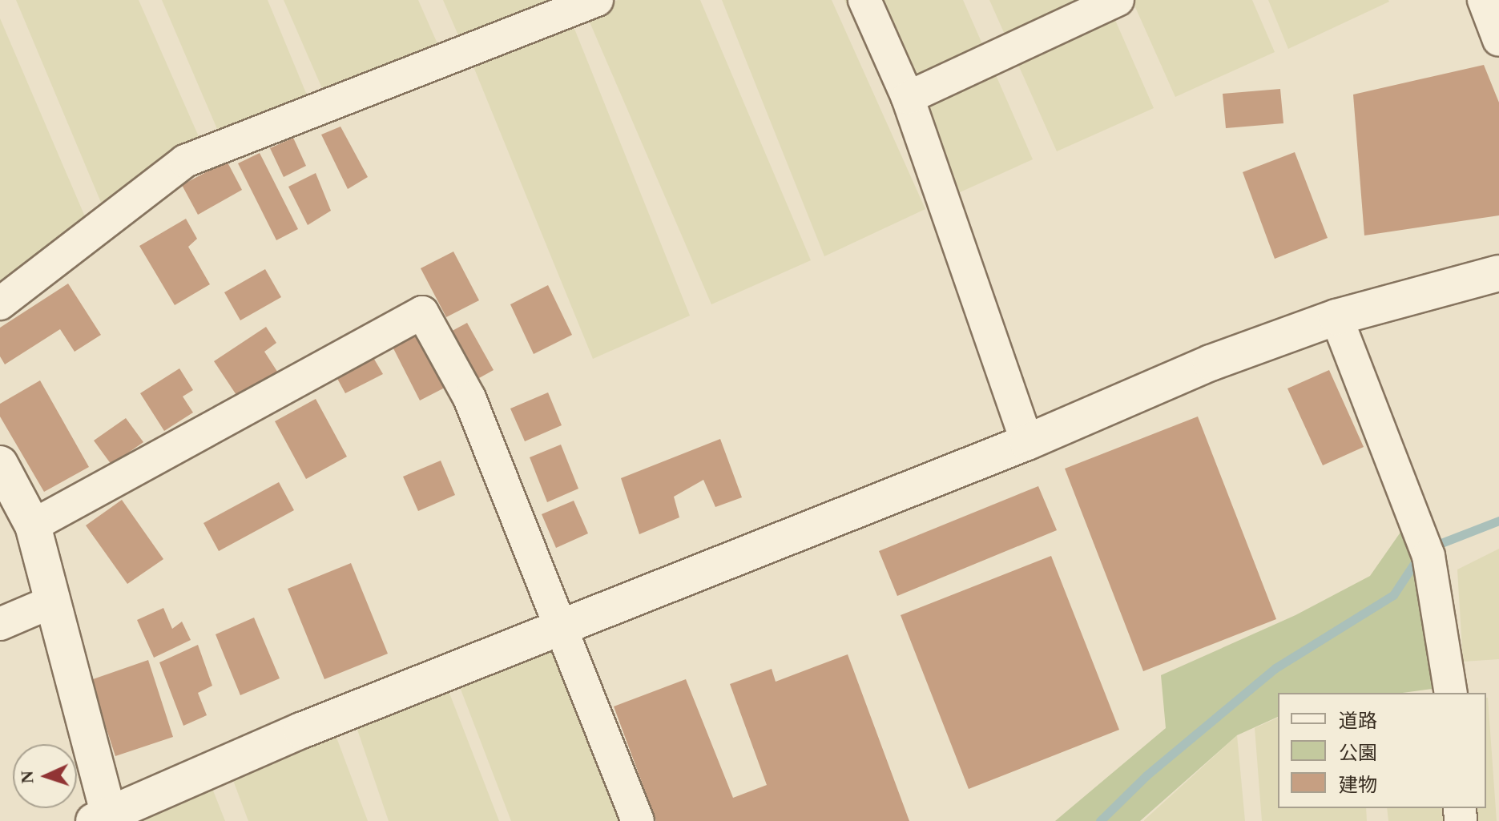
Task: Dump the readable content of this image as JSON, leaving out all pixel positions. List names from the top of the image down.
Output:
{
  "legend": ["道路", "公園", "建物"],
  "north": "left"
}
